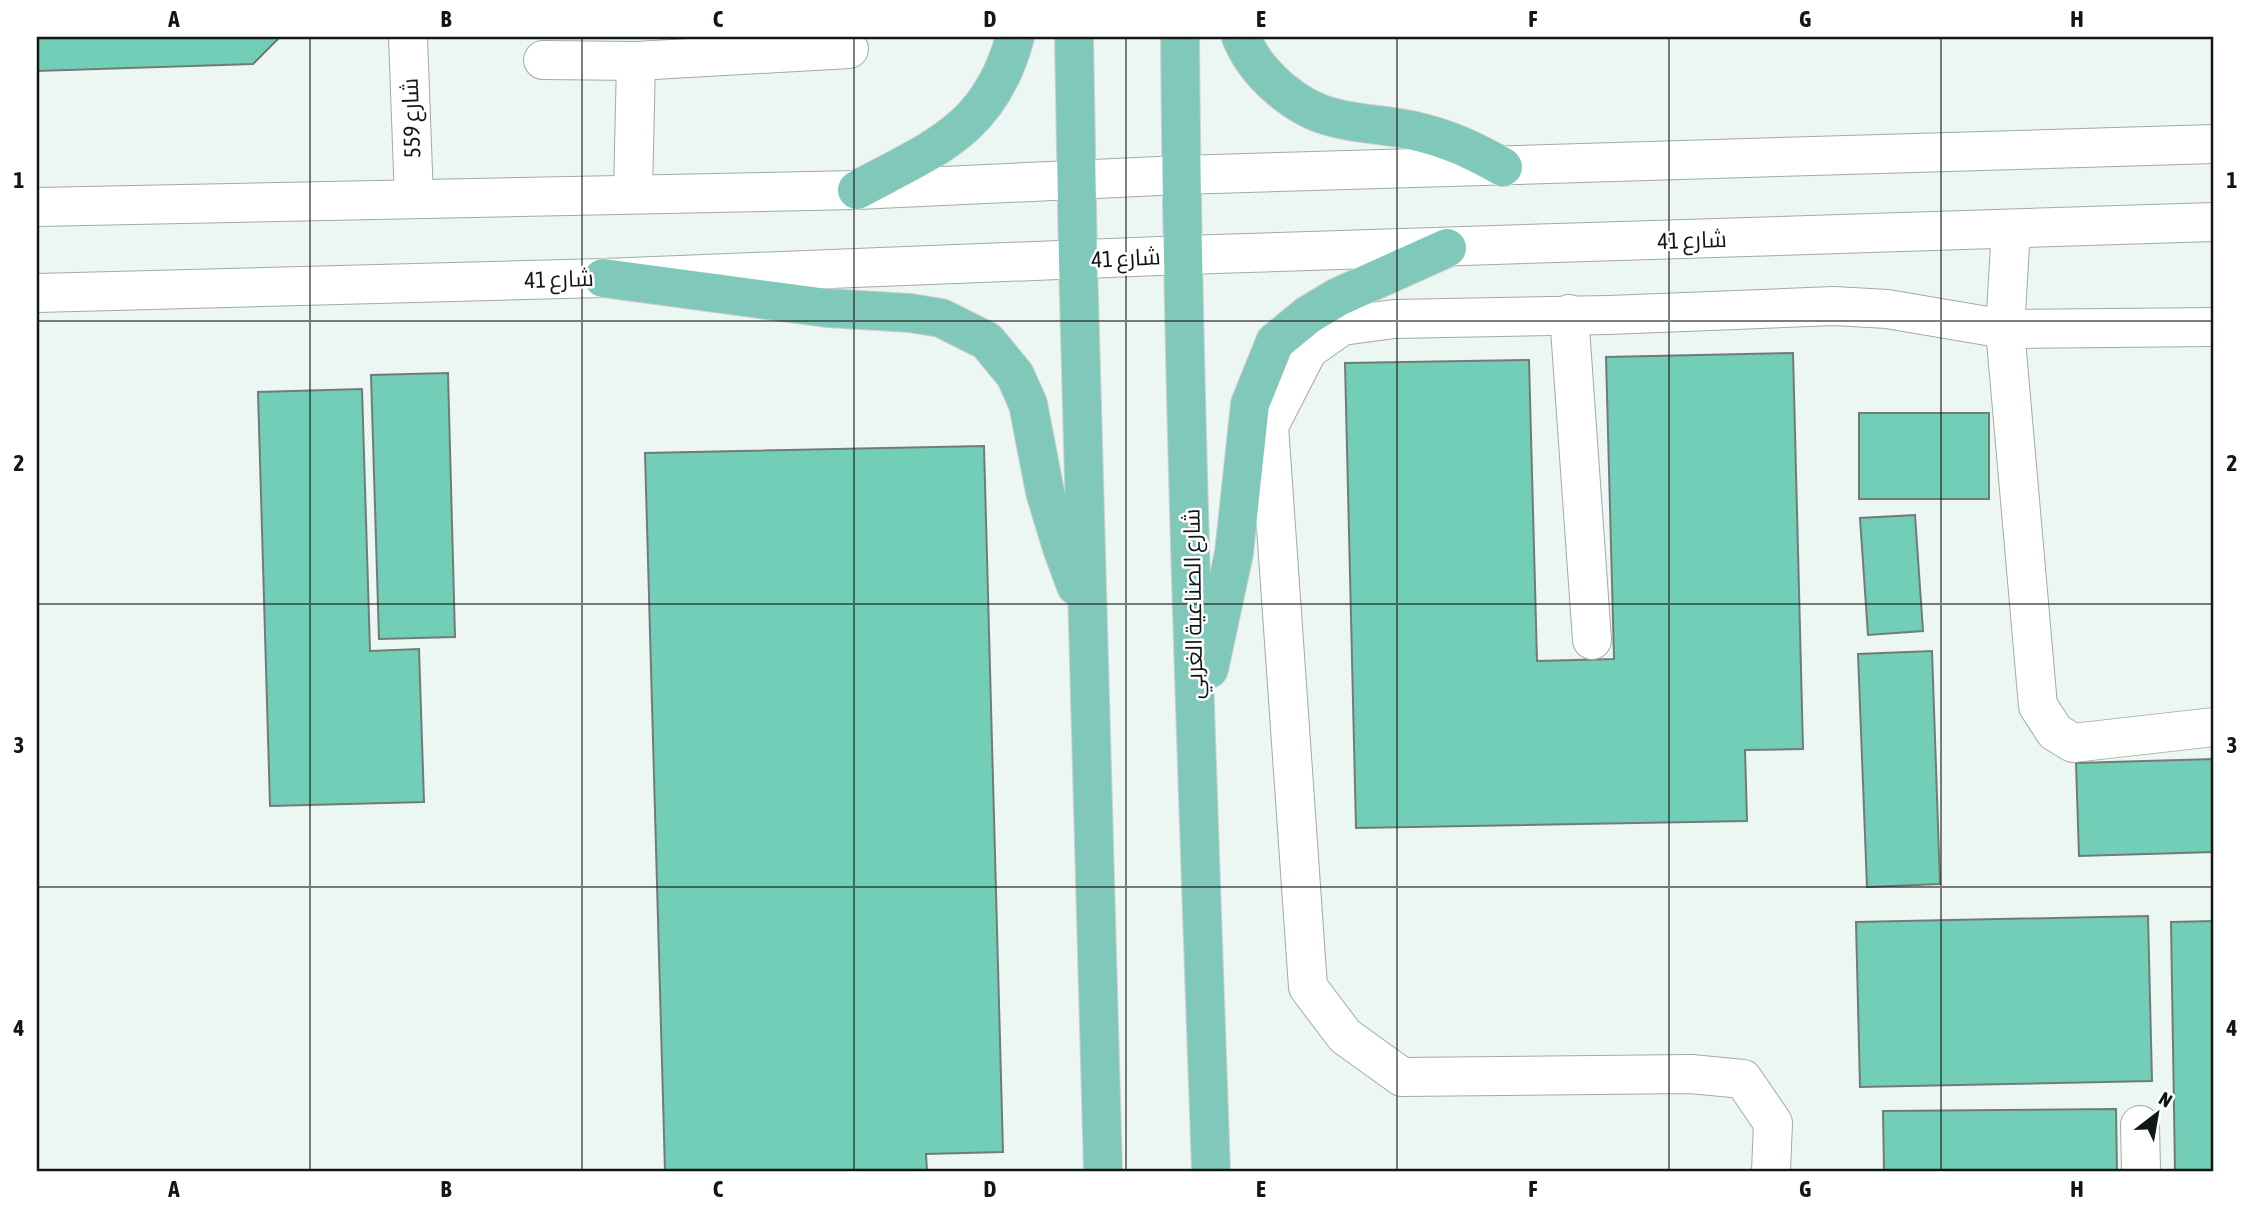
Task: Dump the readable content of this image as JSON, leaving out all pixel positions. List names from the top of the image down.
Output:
{
  "streets": {
    "main road": ["شارع الصناعية الغربي"],
    "street": ["شارع 559", "شارع 41"]
  },
  "crossings": [
    ["شارع 41", "شارع الصناعية الغربي"]
  ],
  "north": "top right",
  "grid": {
    "columns": [
      "A",
      "B",
      "C",
      "D",
      "E",
      "F",
      "G",
      "H"
    ],
    "rows": [
      "1",
      "2",
      "3",
      "4"
    ]
  }
}
